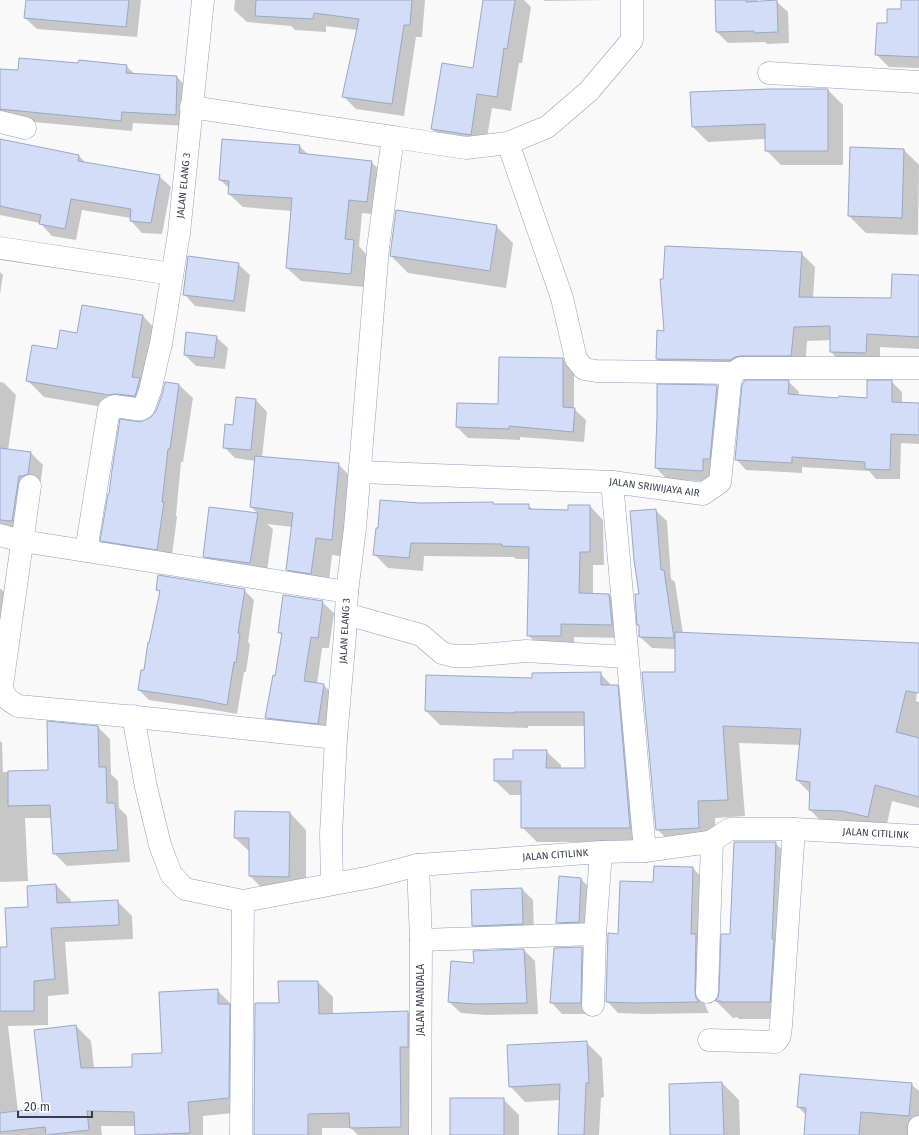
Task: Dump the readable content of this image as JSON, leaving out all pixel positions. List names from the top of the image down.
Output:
{
  "streets": {
    "street": [
      "JALAN ELANG 3",
      "JALAN SRIWIJAYA AIR",
      "JALAN CITILINK",
      "JALAN MANDALA"
    ]
  },
  "crossings": [
    ["JALAN ELANG 3", "JALAN SRIWIJAYA AIR"],
    ["JALAN ELANG 3", "JALAN CITILINK"],
    ["JALAN CITILINK", "JALAN MANDALA"]
  ],
  "scale_bar": "20 m"
}
